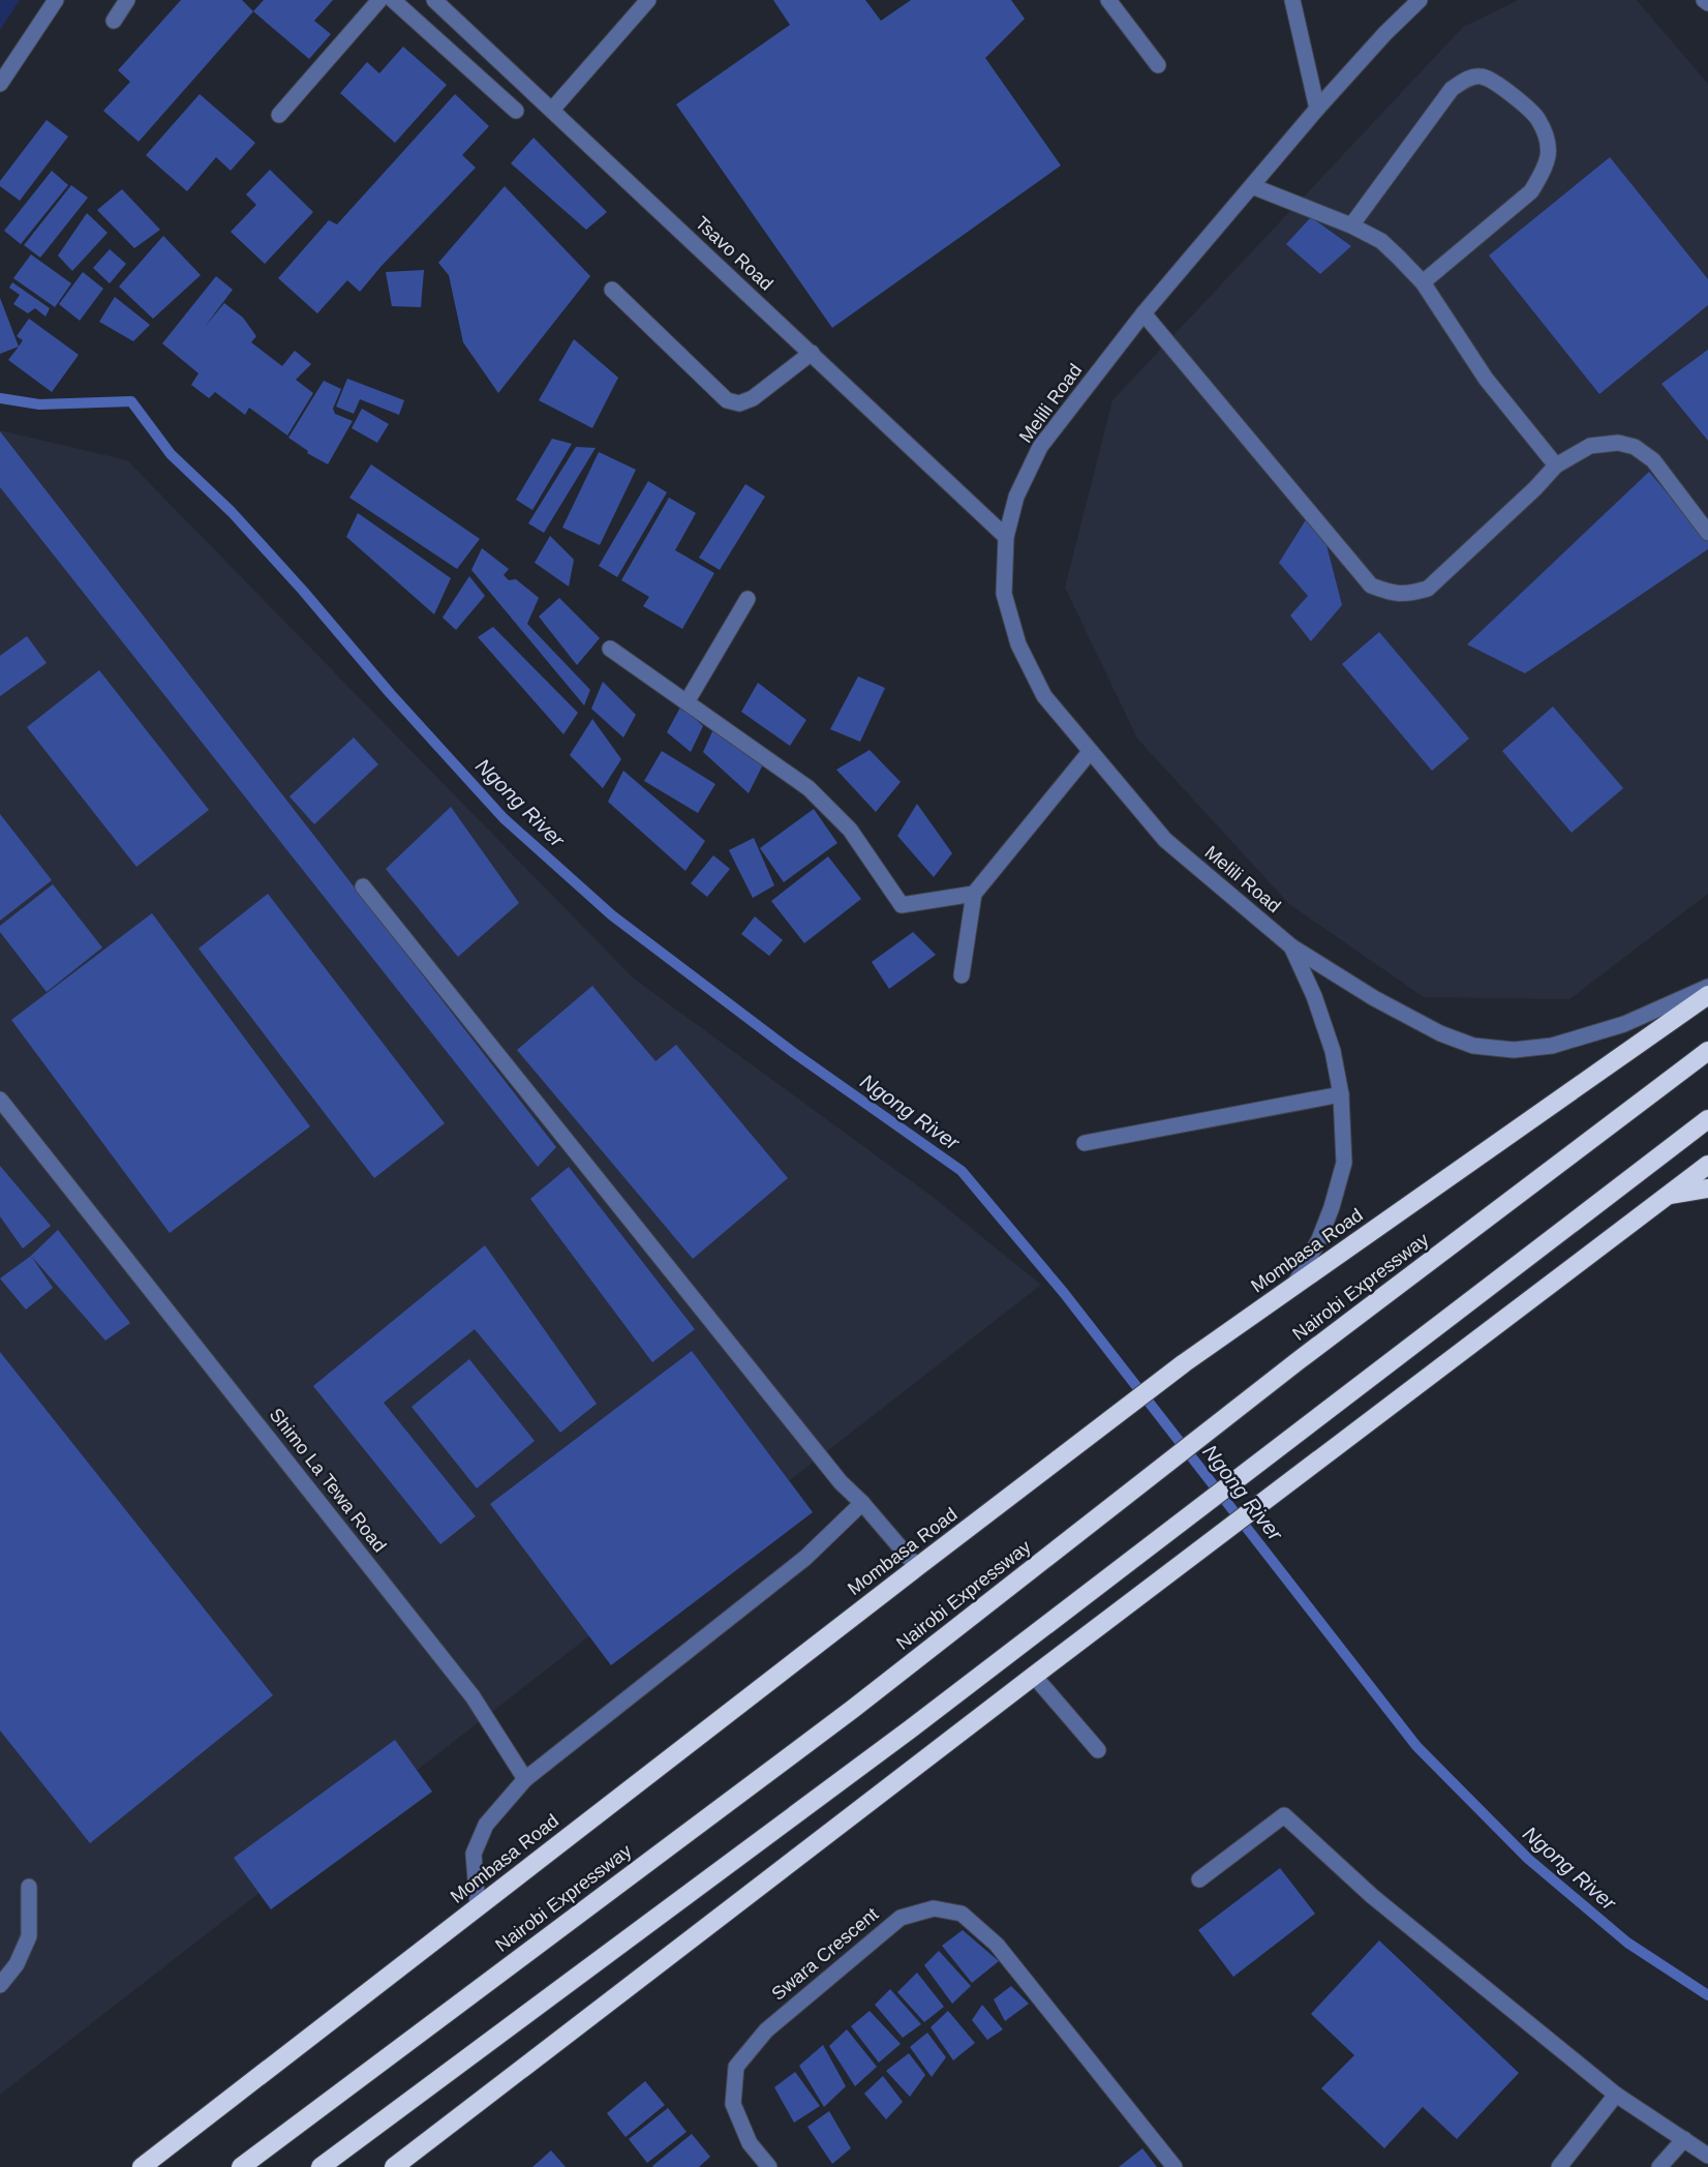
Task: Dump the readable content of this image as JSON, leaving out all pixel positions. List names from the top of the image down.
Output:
{
  "streets": {
    "highway": ["Mombasa Road", "Nairobi Expressway"],
    "street": [
      "Tsavo Road",
      "Melili Road",
      "Shimo La Tewa Road",
      "Swara Crescent"
    ]
  },
  "crossings": [
    ["Tsavo Road", "Melili Road"],
    ["Melili Road", "Mombasa Road"]
  ],
  "water": ["Ngong River"]
}
